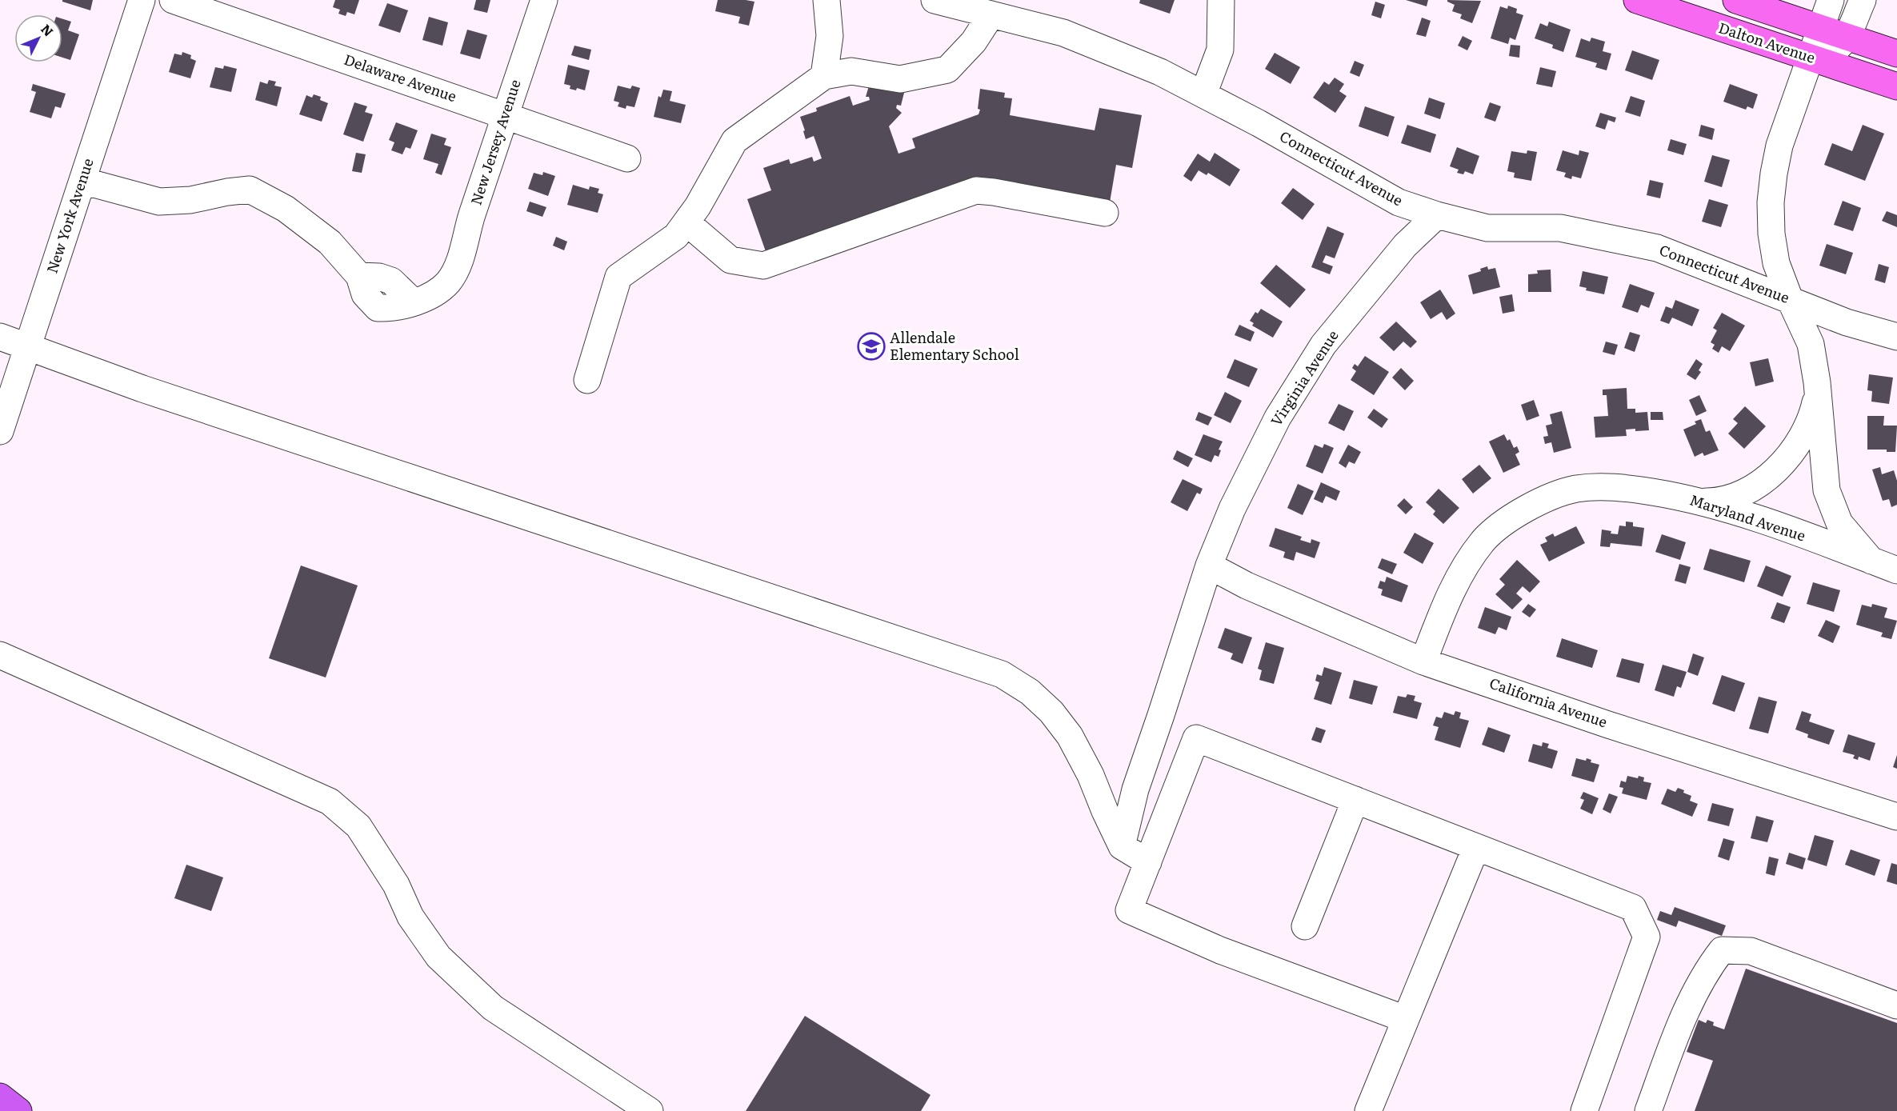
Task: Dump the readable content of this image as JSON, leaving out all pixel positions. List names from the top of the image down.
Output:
{
  "streets": {
    "main road": ["Dalton Avenue"],
    "street": [
      "Delaware Avenue",
      "New Jersey Avenue",
      "Connecticut Avenue",
      "New York Avenue",
      "Virginia Avenue",
      "Maryland Avenue",
      "California Avenue"
    ]
  },
  "crossings": [
    ["Delaware Avenue", "New Jersey Avenue"],
    ["New Jersey Avenue", "New York Avenue"],
    ["Connecticut Avenue", "Virginia Avenue"],
    ["Virginia Avenue", "California Avenue"],
    ["Maryland Avenue", "California Avenue"]
  ],
  "places": {
    "school or university": ["Allendale Elementary School"]
  },
  "north": "top right"
}
